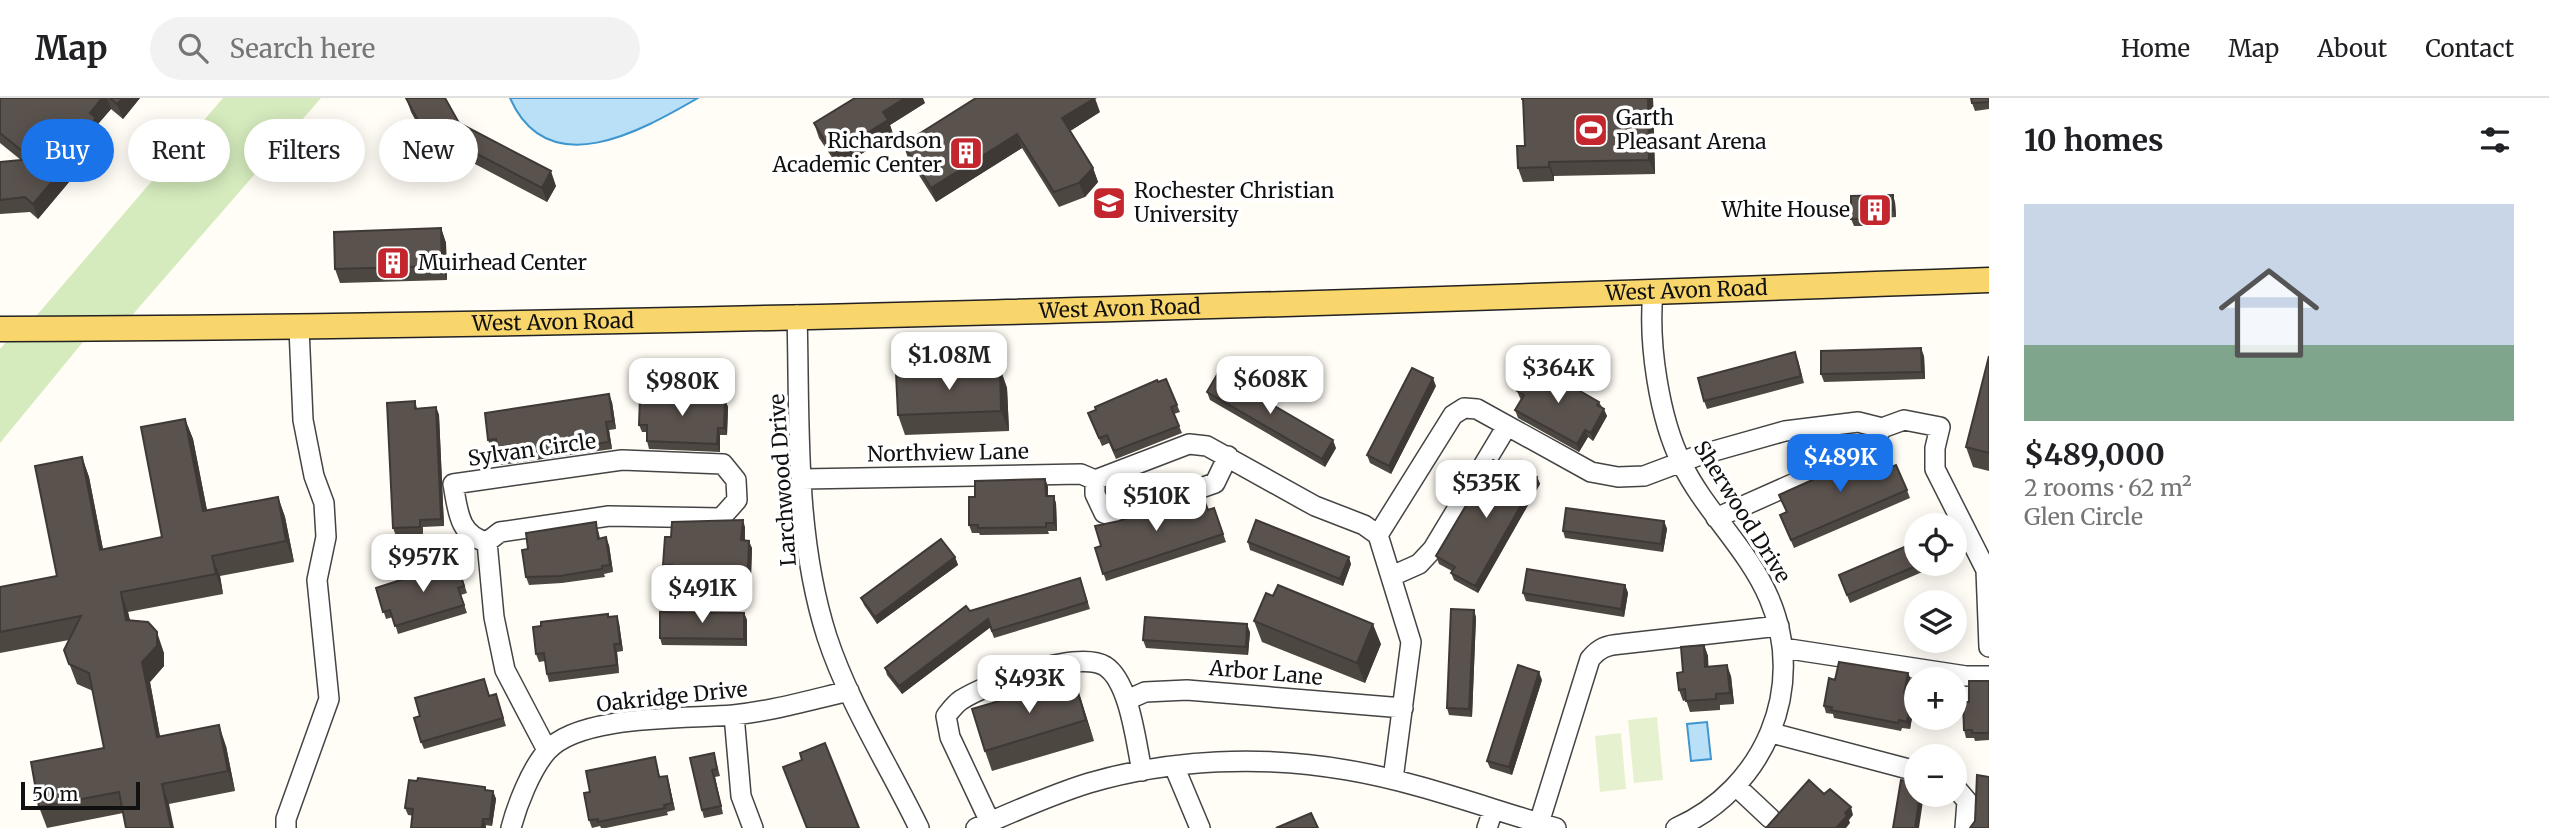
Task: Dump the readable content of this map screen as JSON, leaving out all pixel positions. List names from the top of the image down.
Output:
{
  "streets": {
    "main road": ["West Avon Road"],
    "street": [
      "Sylvan Circle",
      "Northview Lane",
      "Larchwood Drive",
      "Sherwood Drive",
      "Arbor Lane",
      "Oakridge Drive"
    ]
  },
  "crossings": [
    ["West Avon Road", "Larchwood Drive"],
    ["West Avon Road", "Sherwood Drive"],
    ["Northview Lane", "Larchwood Drive"],
    ["Larchwood Drive", "Oakridge Drive"]
  ],
  "places": {
    "sports": ["Garth Pleasant Arena"],
    "building": ["Richardson Academic Center", "White House", "Muirhead Center"],
    "school or university": ["Rochester Christian University"]
  },
  "scale_bar": "50 m",
  "page": {
    "header": "Map",
    "search": "Search here",
    "nav": [
      "Home",
      "Map",
      "About",
      "Contact"
    ],
    "heading": "10 homes",
    "chip": [
      "Buy",
      "Rent",
      "Filters",
      "New"
    ],
    "list": [
      {
        "name": "$489,000",
        "note": "2 rooms · 62 m² · Glen Circle"
      }
    ],
    "price": [
      "$1.08M",
      "$364K",
      "$608K",
      "$980K",
      "$489K",
      "$535K",
      "$510K",
      "$957K",
      "$491K",
      "$493K"
    ],
    "map_buttons": ["+", "−"],
    "scale": "50 m"
  }
}
